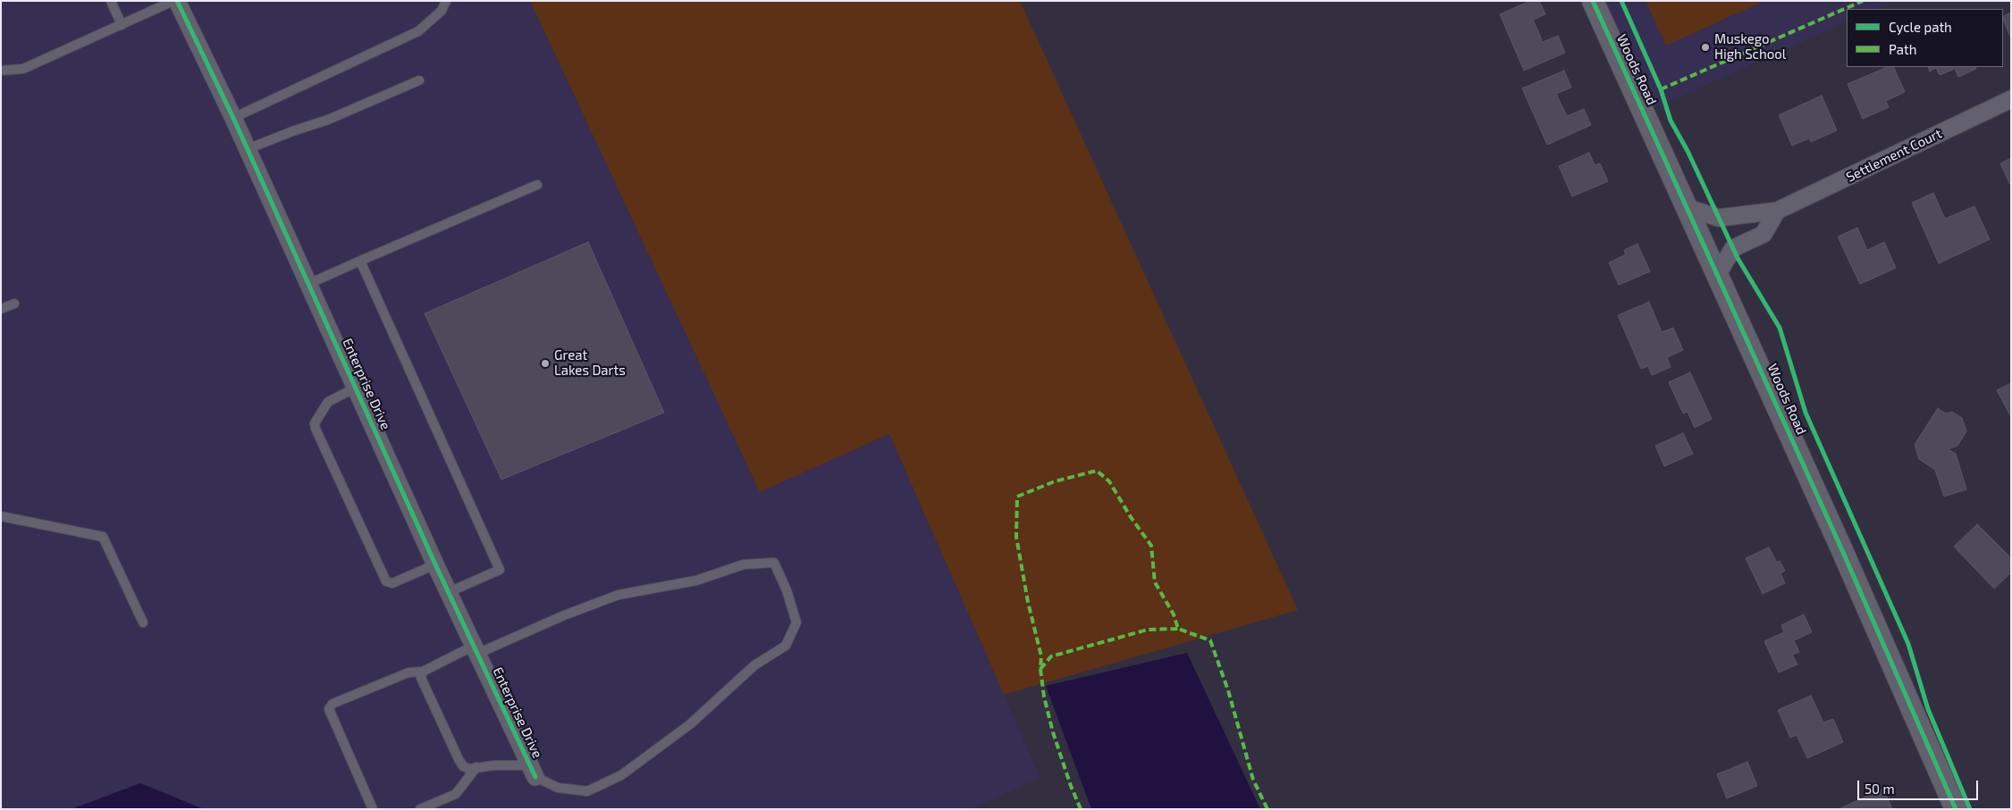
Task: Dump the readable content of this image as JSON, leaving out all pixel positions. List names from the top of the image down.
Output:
{
  "streets": {
    "street": ["Woods Road", "Settlement Court", "Enterprise Drive"]
  },
  "crossings": [
    ["Woods Road", "Settlement Court"]
  ],
  "places": ["Muskego High School", "Great Lakes Darts"],
  "legend": ["Cycle path", "Path"],
  "scale_bar": "50 m"
}
